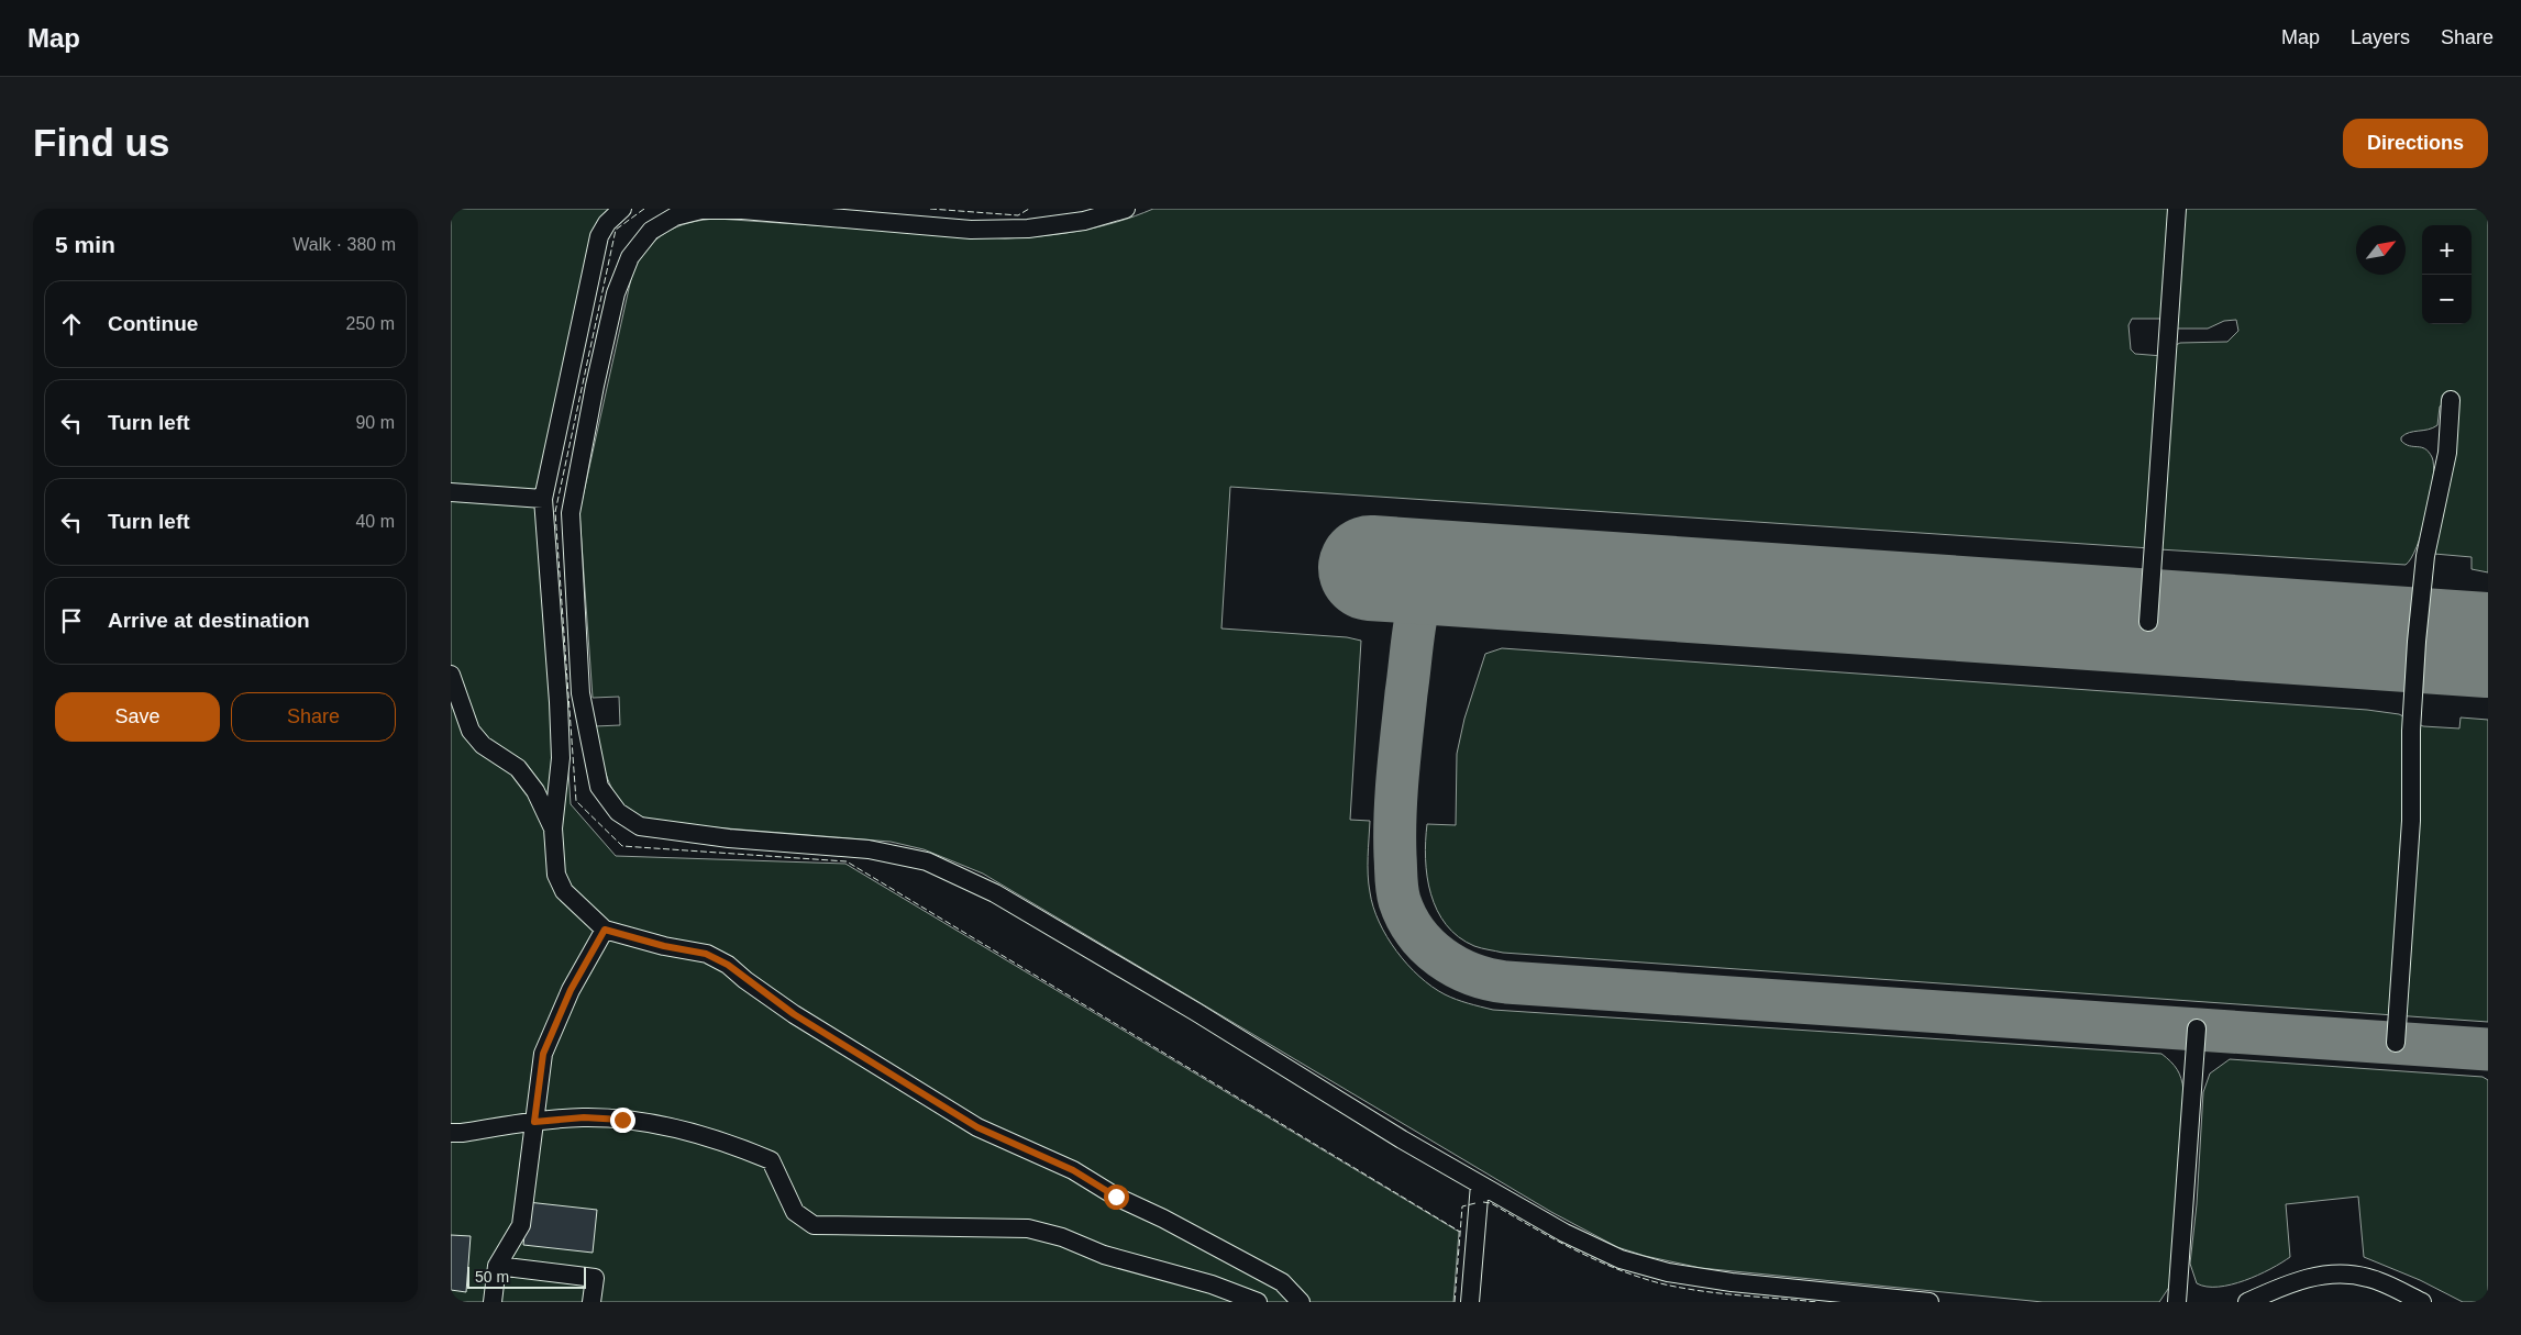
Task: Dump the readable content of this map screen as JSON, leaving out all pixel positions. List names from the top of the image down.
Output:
{
  "scale_bar": "50 m",
  "north": "top right",
  "page": {
    "header": "Map",
    "nav": ["Map", "Layers", "Share"],
    "buttons": [
      "Directions",
      ["Save", "Share"]
    ],
    "title": "Find us",
    "heading": ["5 min", "Walk · 380 m"],
    "map_buttons": ["+", "−"],
    "list": [
      ["Continue", "250 m"],
      ["Turn left", "90 m"],
      ["Turn left", "40 m"],
      "Arrive at destination"
    ],
    "scale": "50 m"
  }
}
